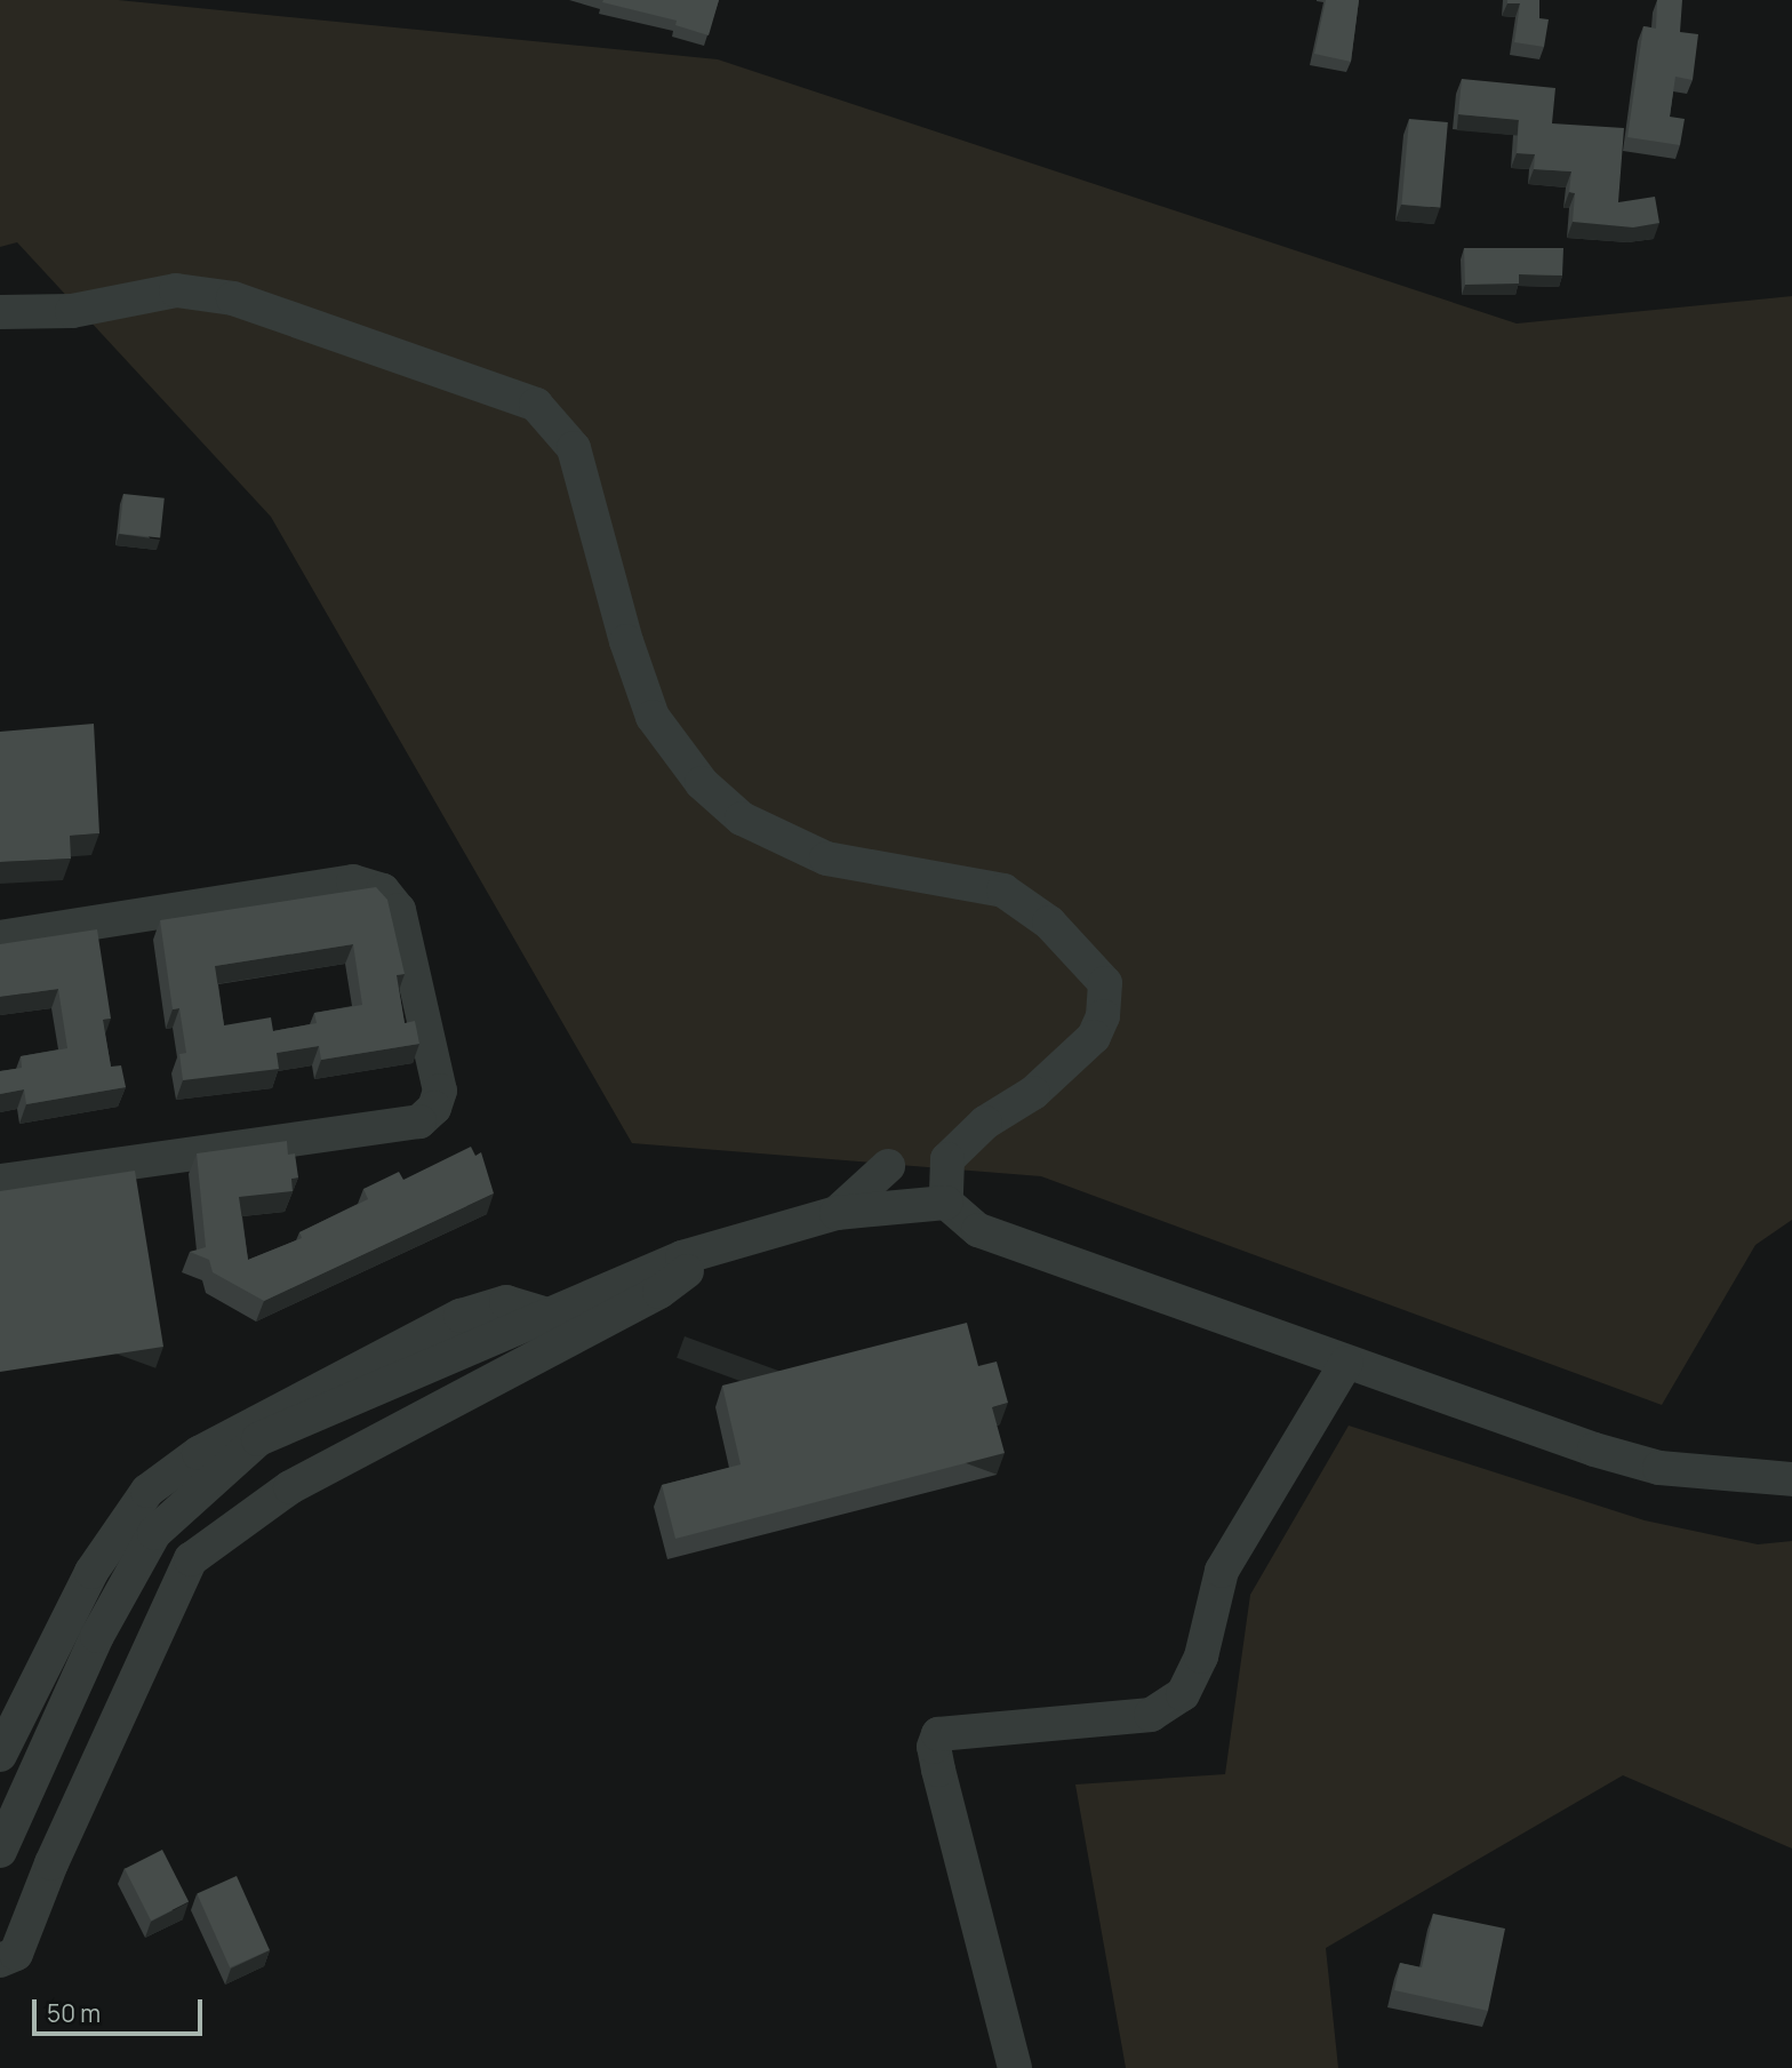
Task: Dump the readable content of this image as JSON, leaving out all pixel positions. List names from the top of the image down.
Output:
{
  "scale_bar": "50 m"
}
